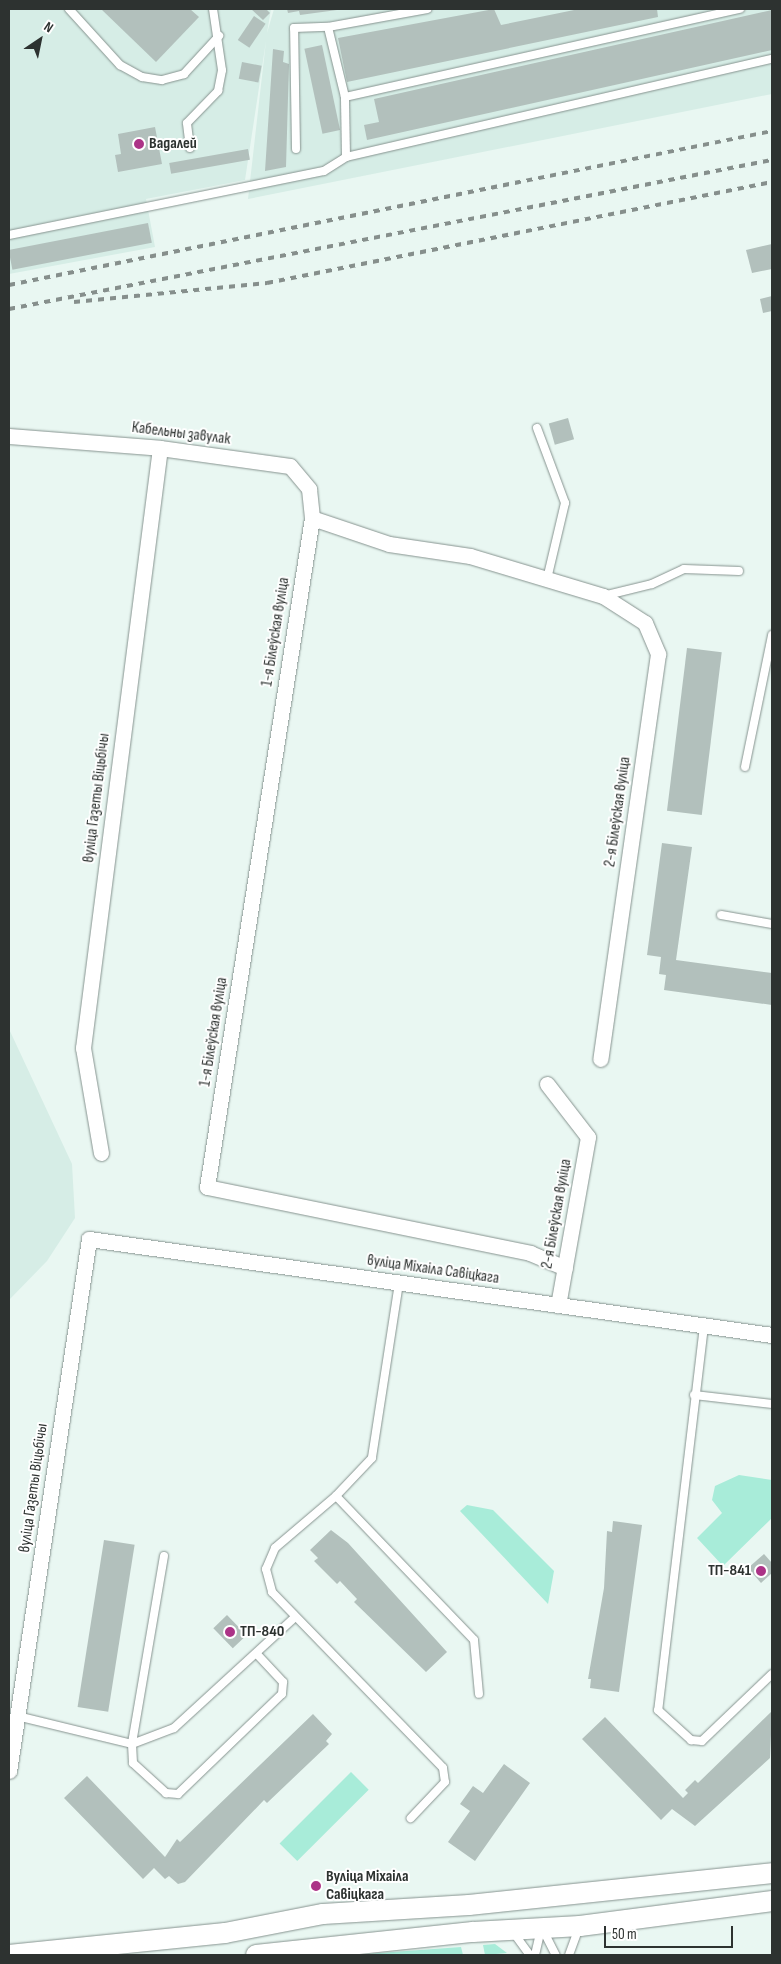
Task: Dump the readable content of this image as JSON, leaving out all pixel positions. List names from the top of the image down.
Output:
{
  "streets": {
    "street": [
      "Кабельны завулак",
      "1-я Білеўская вуліца",
      "вуліца Газеты Віцьбічы",
      "2-я Білеўская вуліца",
      "вуліца Міхаіла Савіцкага"
    ]
  },
  "crossings": [
    ["Кабельны завулак", "1-я Білеўская вуліца"],
    ["Кабельны завулак", "вуліца Газеты Віцьбічы"],
    ["Кабельны завулак", "2-я Білеўская вуліца"],
    ["1-я Білеўская вуліца", "2-я Білеўская вуліца"],
    ["вуліца Газеты Віцьбічы", "вуліца Міхаіла Савіцкага"],
    ["2-я Білеўская вуліца", "вуліца Міхаіла Савіцкага"]
  ],
  "places": [
    "Вадалей",
    "ТП-841",
    "ТП-840",
    "Вуліца Міхаіла Савіцкага"
  ],
  "scale_bar": "50 m",
  "north": "top right"
}
